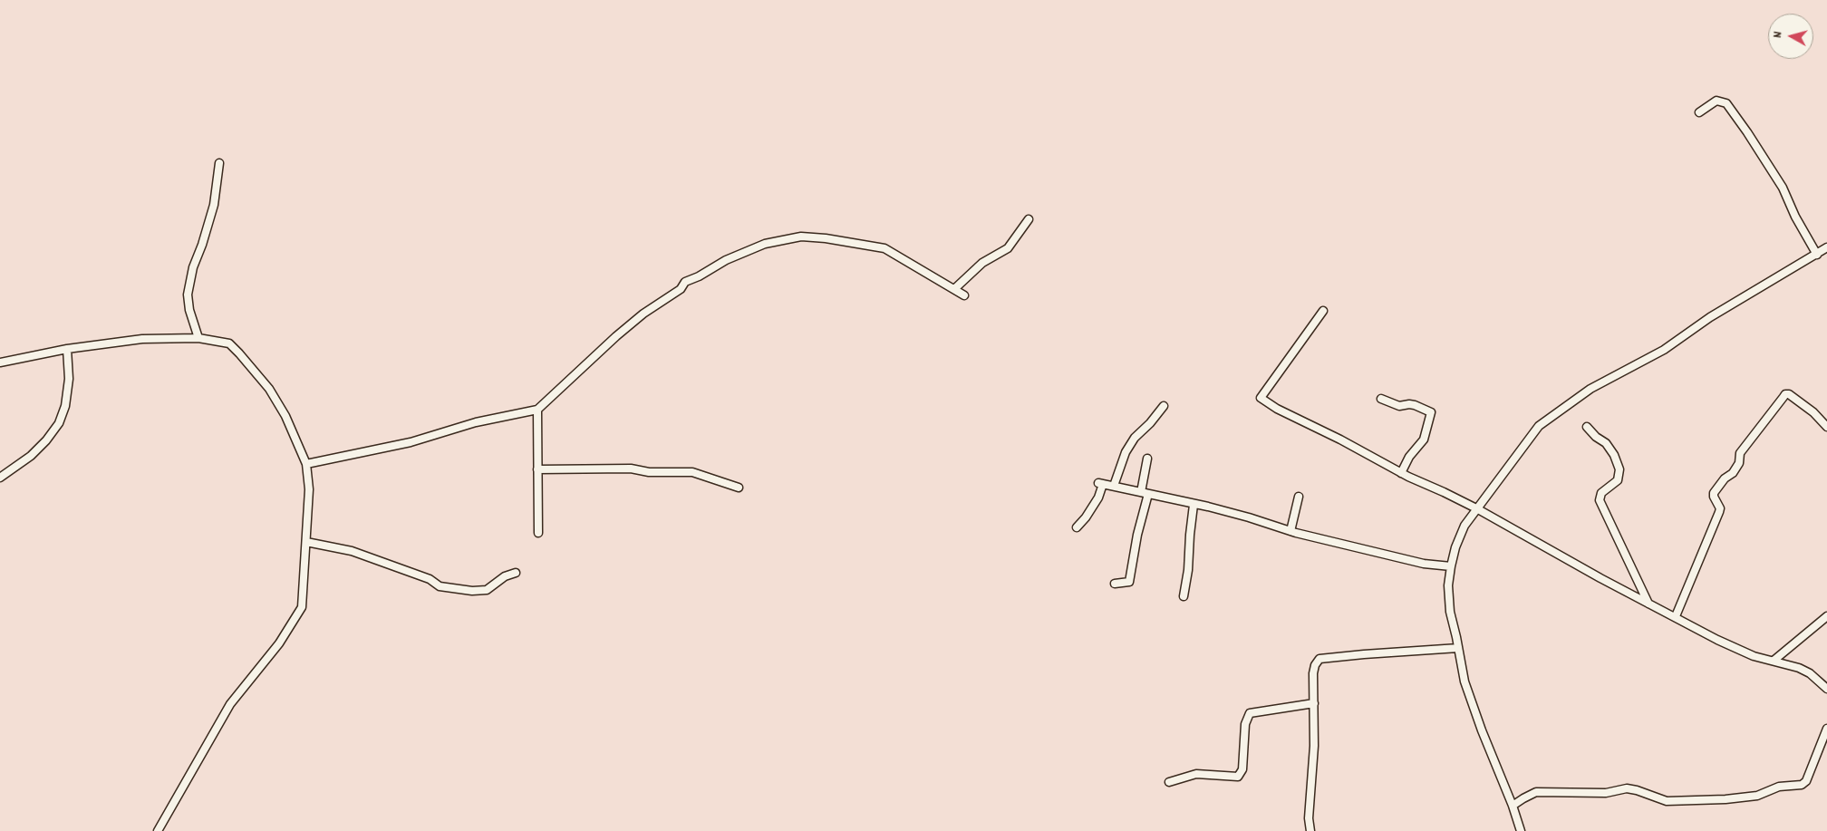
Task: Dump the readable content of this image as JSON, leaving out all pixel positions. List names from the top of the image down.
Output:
{
  "north": "left"
}
